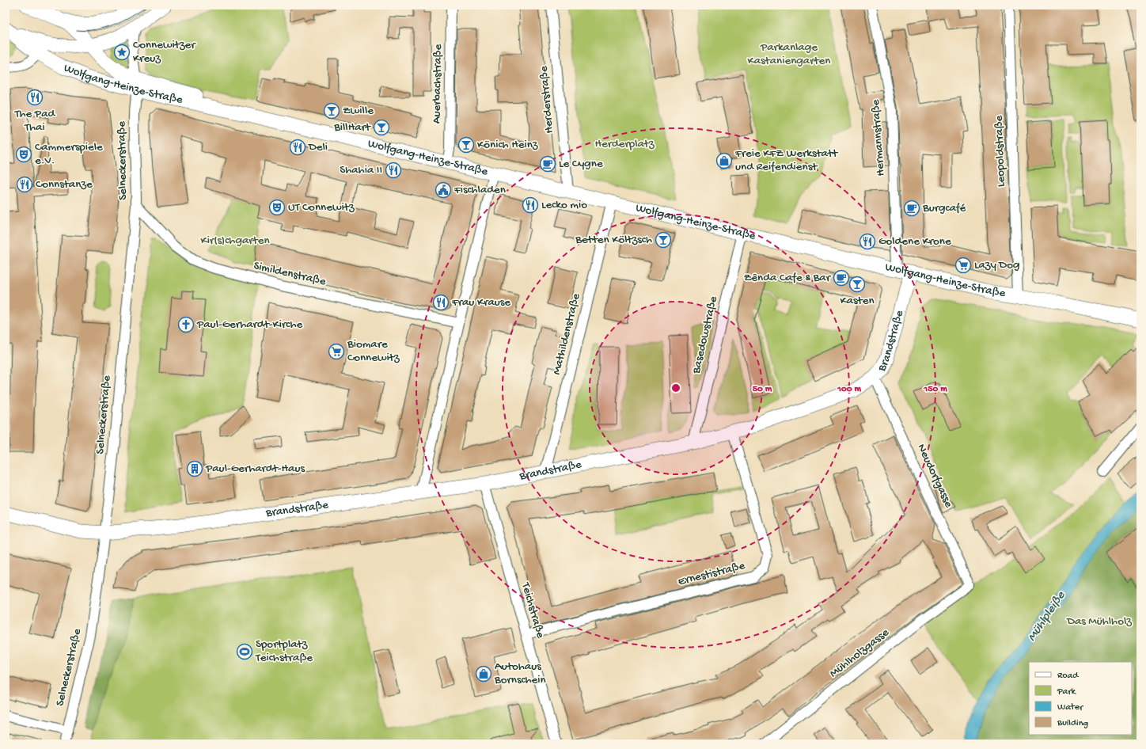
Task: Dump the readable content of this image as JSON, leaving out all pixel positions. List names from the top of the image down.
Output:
{
  "streets": {
    "main road": ["Wolfgang-Heinze-Straße", "Brandstraße"],
    "street": [
      "Auerbachstraße",
      "Herderstraße",
      "Hermannstraße",
      "Leopoldstraße",
      "Selneckerstraße",
      "Simildenstraße",
      "Mathildenstraße",
      "Basedowstraße",
      "Neudorfgasse",
      "Ernestistraße",
      "Teichstraße",
      "Mühlholzgasse"
    ]
  },
  "crossings": [
    ["Wolfgang-Heinze-Straße", "Auerbachstraße"],
    ["Wolfgang-Heinze-Straße", "Herderstraße"],
    ["Wolfgang-Heinze-Straße", "Hermannstraße"],
    ["Wolfgang-Heinze-Straße", "Leopoldstraße"],
    ["Wolfgang-Heinze-Straße", "Selneckerstraße"],
    ["Wolfgang-Heinze-Straße", "Mathildenstraße"],
    ["Wolfgang-Heinze-Straße", "Basedowstraße"],
    ["Wolfgang-Heinze-Straße", "Brandstraße"],
    ["Selneckerstraße", "Simildenstraße"],
    ["Selneckerstraße", "Brandstraße"],
    ["Mathildenstraße", "Brandstraße"],
    ["Basedowstraße", "Brandstraße"],
    ["Brandstraße", "Neudorfgasse"],
    ["Brandstraße", "Ernestistraße"],
    ["Brandstraße", "Teichstraße"],
    ["Neudorfgasse", "Mühlholzgasse"],
    ["Ernestistraße", "Teichstraße"]
  ],
  "water": ["Mühlpleiße"],
  "parks": [
    "Parkanlage Kastaniengarten",
    "Herderplatz",
    "Kir(s)chgarten",
    "Das Mühlholz"
  ],
  "places": {
    "place": ["Connewitzer Kreuz"],
    "restaurant": [
      "The Pad Thai",
      "Deli",
      "Shahia II",
      "Connstanze",
      "Lecko mio",
      "Goldene Krone",
      "Frau Krause"
    ],
    "bar": [
      "Zwille",
      "BillHart",
      "Könich Heinz",
      "Betten Költzsch",
      "Kasten"
    ],
    "theatre": ["Cammerspiele e.V.", "UT Connewitz"],
    "shop": ["Freie KFZ Werkstatt und Reifendienst", "Autohaus Bornschein"],
    "cafe": ["Le Cygne", "Burgcafé", "Zênda Cafe & Bar"],
    "public building": ["Fischladen"],
    "supermarket": ["Lazy Dog", "Biomare Connewitz"],
    "church": ["Paul-Gerhardt-Kirche"],
    "building": ["Paul-Gerhardt-Haus"],
    "sports": ["Sportplatz Teichstraße"]
  },
  "legend": [
    "Road",
    "Park",
    "Water",
    "Building"
  ],
  "rings": ["50 m", "100 m", "150 m"]
}
